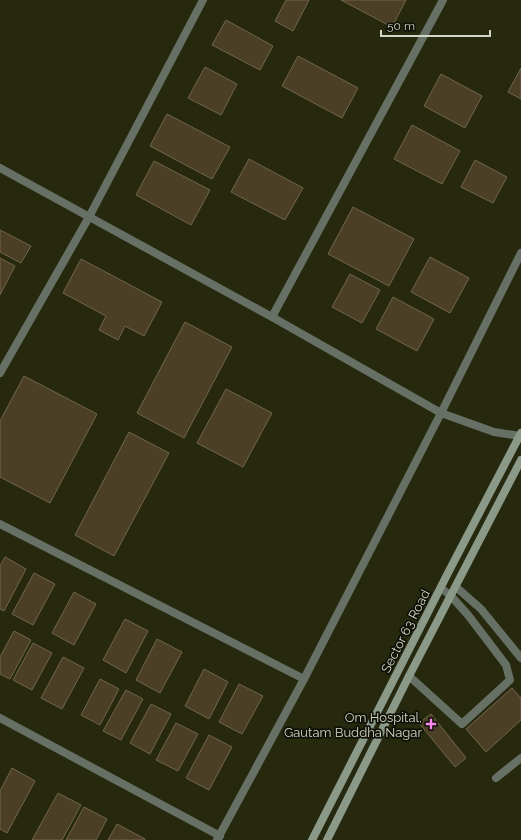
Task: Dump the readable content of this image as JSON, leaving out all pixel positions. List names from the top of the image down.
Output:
{
  "streets": {
    "street": ["Sector 63 Road"]
  },
  "places": {
    "health": ["Om Hospital, Gautam Buddha Nagar"]
  },
  "scale_bar": "50 m"
}
